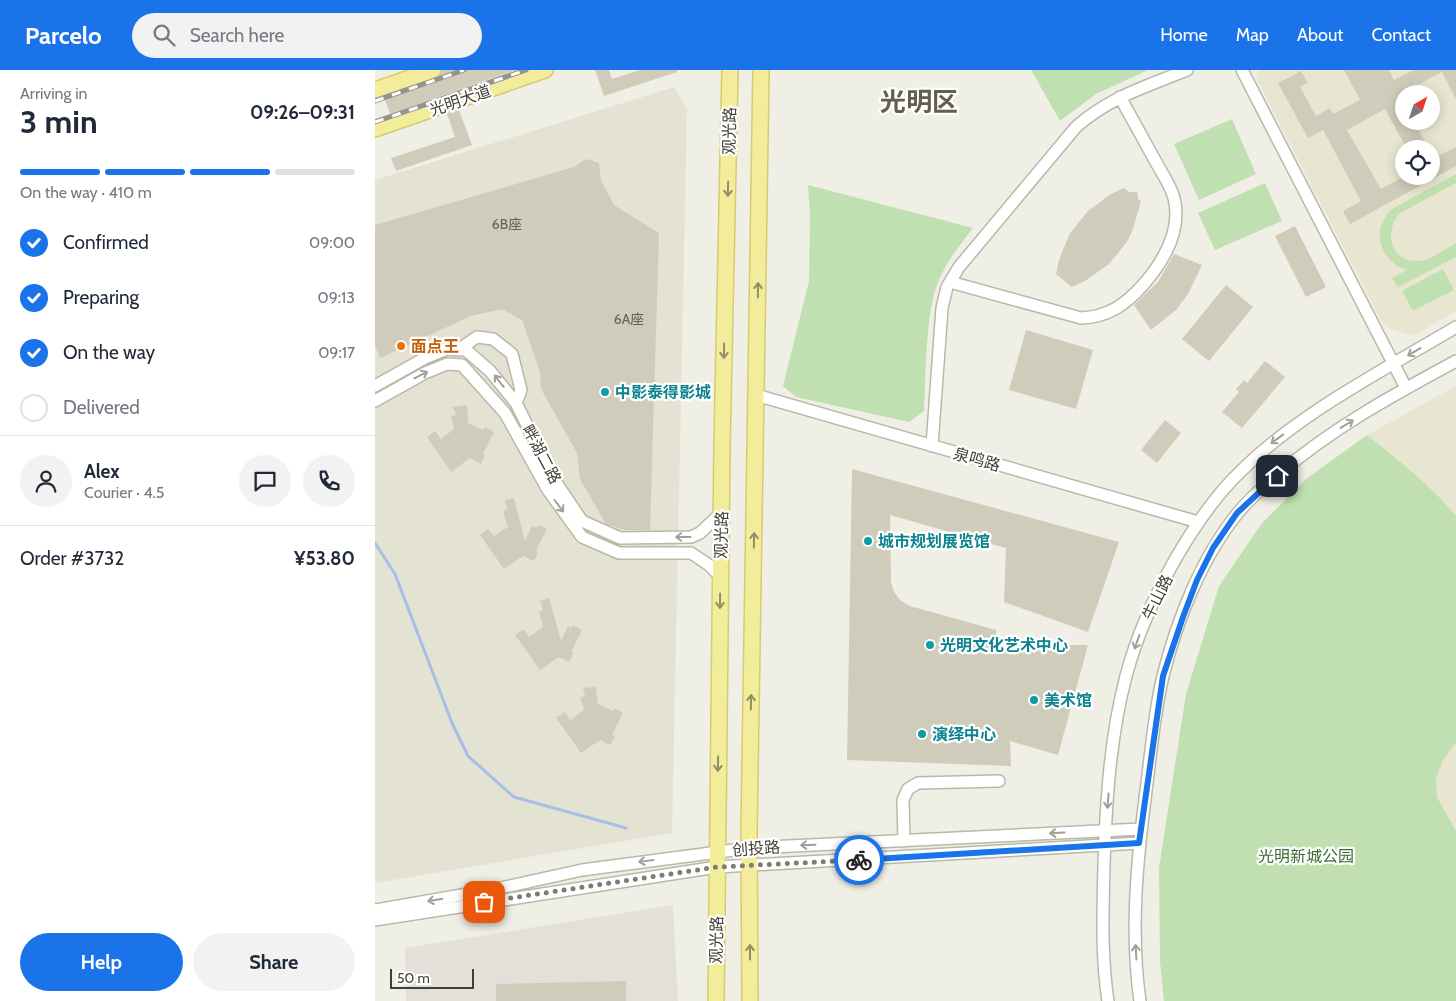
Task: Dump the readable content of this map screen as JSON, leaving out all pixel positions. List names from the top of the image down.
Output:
{
  "streets": {
    "main road": ["光明大道", "观光路"],
    "street": [
      "畔湖二路",
      "泉鸣路",
      "牛山路",
      "创投路"
    ]
  },
  "crossings": [
    ["观光路", "畔湖二路"],
    ["观光路", "泉鸣路"],
    ["观光路", "创投路"],
    ["泉鸣路", "牛山路"],
    ["牛山路", "创投路"]
  ],
  "districts": ["光明区"],
  "parks": ["光明新城公园"],
  "places": [
    "面点王",
    "中影泰得影城",
    "城市规划展览馆",
    "光明文化艺术中心",
    "美术馆",
    "演绎中心"
  ],
  "house_numbers": ["6B座", "6A座"],
  "scale_bar": "50 m",
  "north": "top right",
  "page": {
    "header": "Parcelo",
    "search": "Search here",
    "nav": [
      "Home",
      "Map",
      "About",
      "Contact"
    ],
    "heading": ["3 min", "Arriving in", "09:26–09:31"],
    "panel": [
      "Alex",
      "Courier · 4.5",
      "Order #3732",
      "¥53.80"
    ],
    "bar": "On the way · 410 m",
    "list": [
      ["Confirmed", "09:00"],
      ["Preparing", "09:13"],
      ["On the way", "09:17"],
      "Delivered"
    ],
    "buttons": ["Help", "Share"],
    "scale": "50 m"
  }
}
